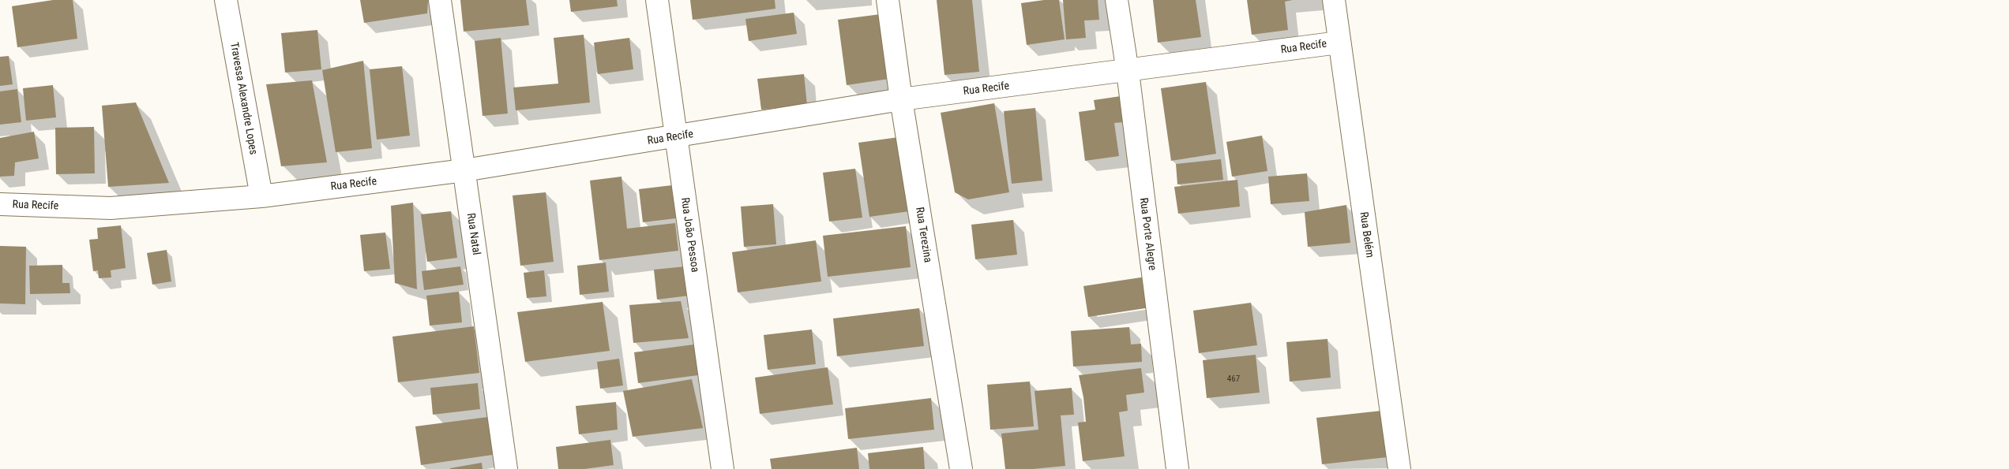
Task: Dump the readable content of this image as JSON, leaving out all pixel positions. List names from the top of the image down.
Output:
{
  "streets": {
    "street": [
      "Rua Recife",
      "Travessa Alexandre Lopes",
      "Rua Natal",
      "Rua Porte Alegre",
      "Rua João Pessoa",
      "Rua Terezina",
      "Rua Belém"
    ]
  },
  "crossings": [
    ["Rua Recife", "Travessa Alexandre Lopes"],
    ["Rua Recife", "Rua Natal"],
    ["Rua Recife", "Rua Porte Alegre"],
    ["Rua Recife", "Rua João Pessoa"],
    ["Rua Recife", "Rua Terezina"],
    ["Rua Recife", "Rua Belém"]
  ],
  "house_numbers": ["467"]
}
